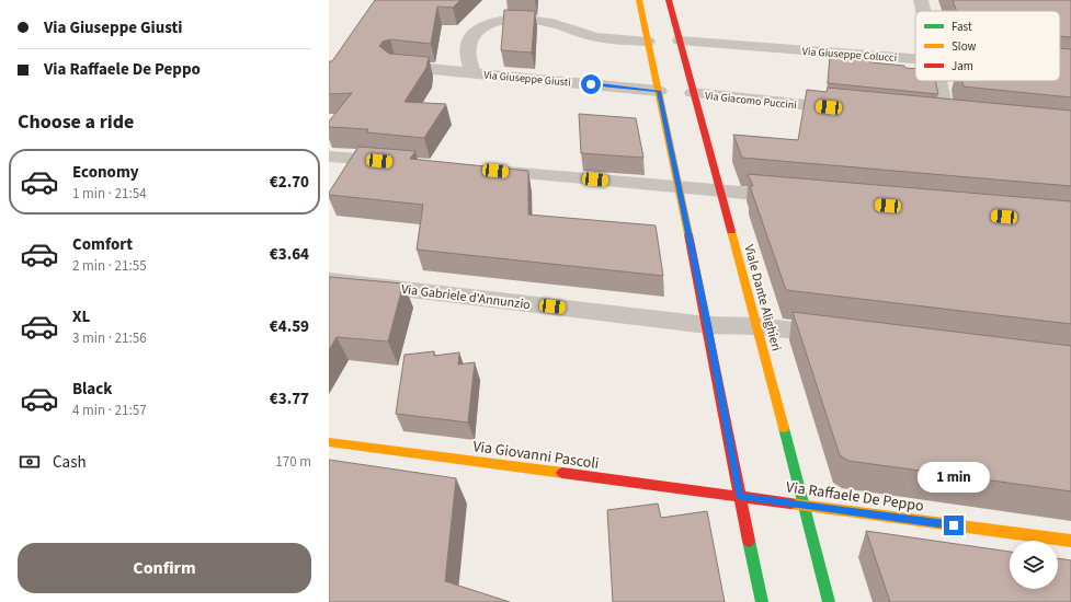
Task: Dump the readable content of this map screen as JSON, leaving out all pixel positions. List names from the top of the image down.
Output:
{
  "streets": {
    "street": [
      "Via Giuseppe Colucci",
      "Via Giuseppe Giusti",
      "Via Giacomo Puccini",
      "Via Gabriele d'Annunzio",
      "Viale Dante Alighieri",
      "Via Giovanni Pascoli",
      "Via Raffaele De Peppo"
    ]
  },
  "crossings": [
    ["Via Giuseppe Colucci", "Viale Dante Alighieri"],
    ["Via Giacomo Puccini", "Viale Dante Alighieri"],
    ["Via Gabriele d'Annunzio", "Viale Dante Alighieri"],
    ["Viale Dante Alighieri", "Via Raffaele De Peppo"],
    ["Via Giovanni Pascoli", "Via Raffaele De Peppo"]
  ],
  "legend": ["Fast", "Slow", "Jam"],
  "page": {
    "banner": ["Via Giuseppe Giusti", "Via Raffaele De Peppo"],
    "heading": "Choose a ride",
    "list": [
      {
        "name": "Economy",
        "note": "1 min · 21:54",
        "value": "€2.70"
      },
      {
        "name": "Comfort",
        "note": "2 min · 21:55",
        "value": "€3.64"
      },
      {
        "name": "XL",
        "note": "3 min · 21:56",
        "value": "€4.59"
      },
      {
        "name": "Black",
        "note": "4 min · 21:57",
        "value": "€3.77"
      }
    ],
    "pay": ["Cash", "170 m"],
    "bubble": "1 min",
    "buttons": "Confirm"
  }
}
